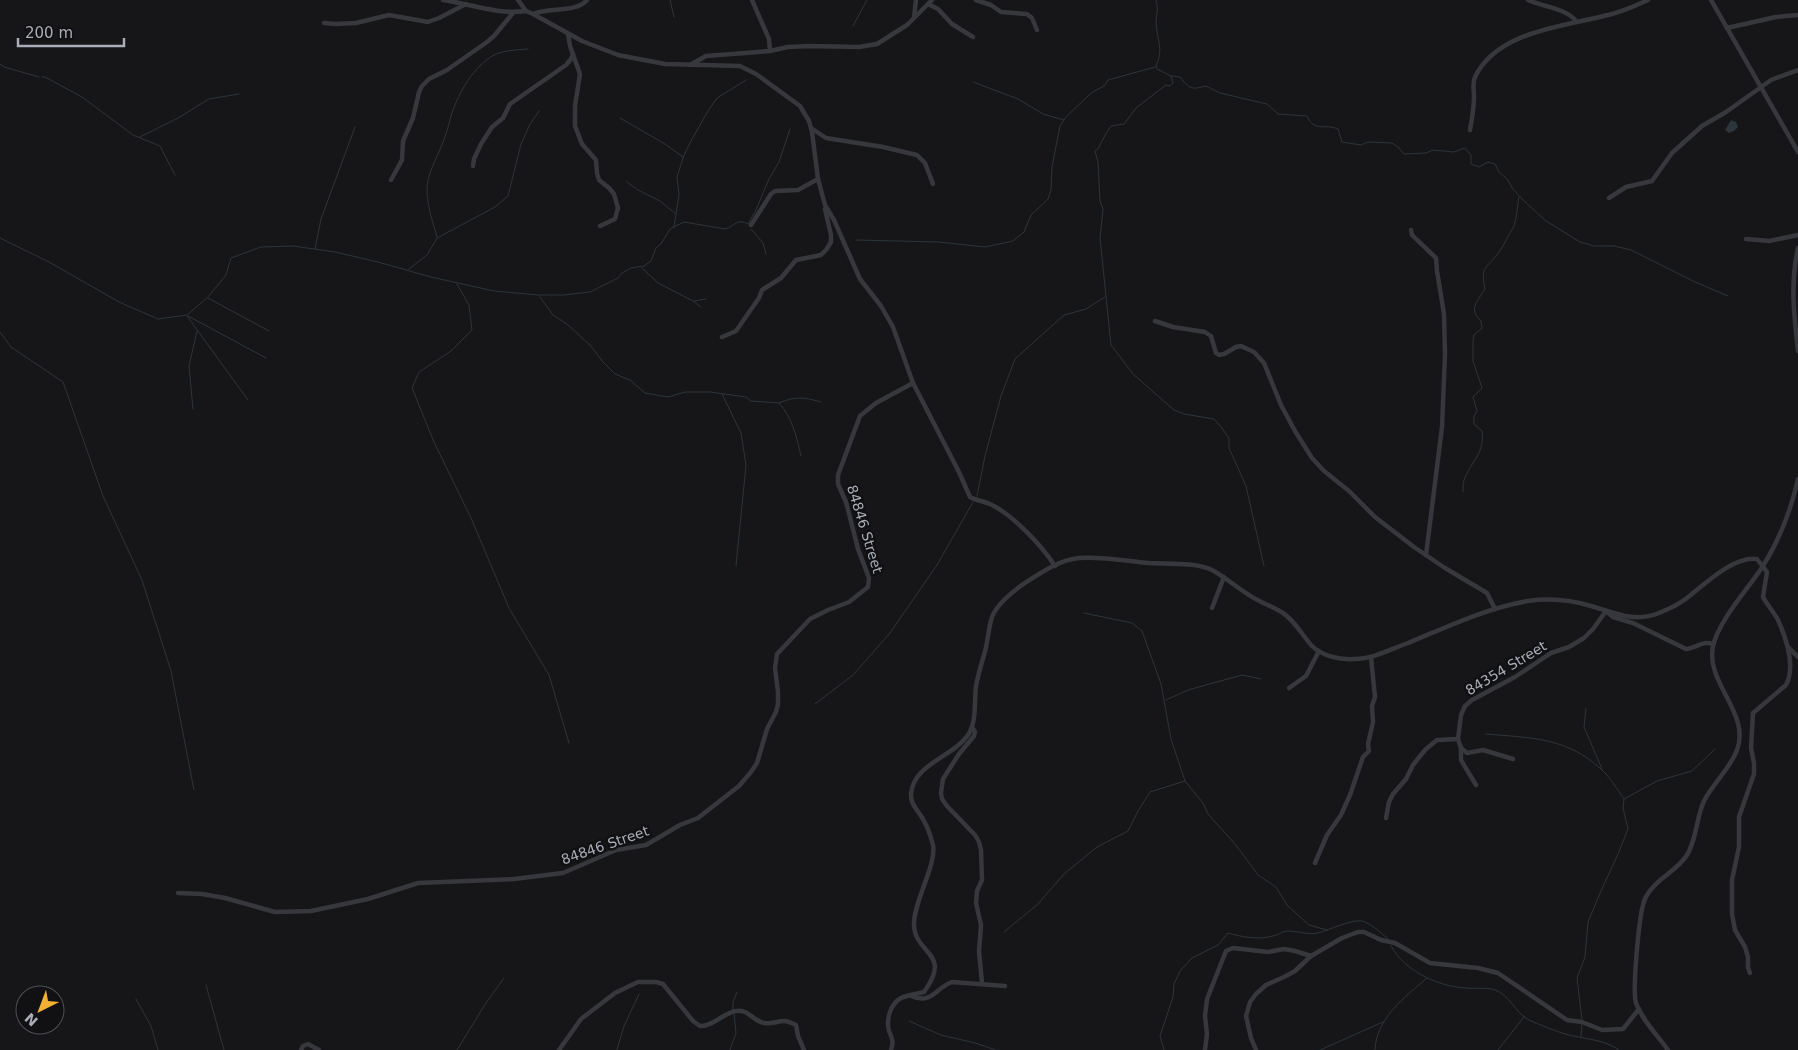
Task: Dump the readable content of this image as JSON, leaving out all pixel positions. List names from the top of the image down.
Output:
{
  "streets": {
    "street": ["84846 Street", "84354 Street"]
  },
  "scale_bar": "200 m",
  "north": "bottom left"
}
